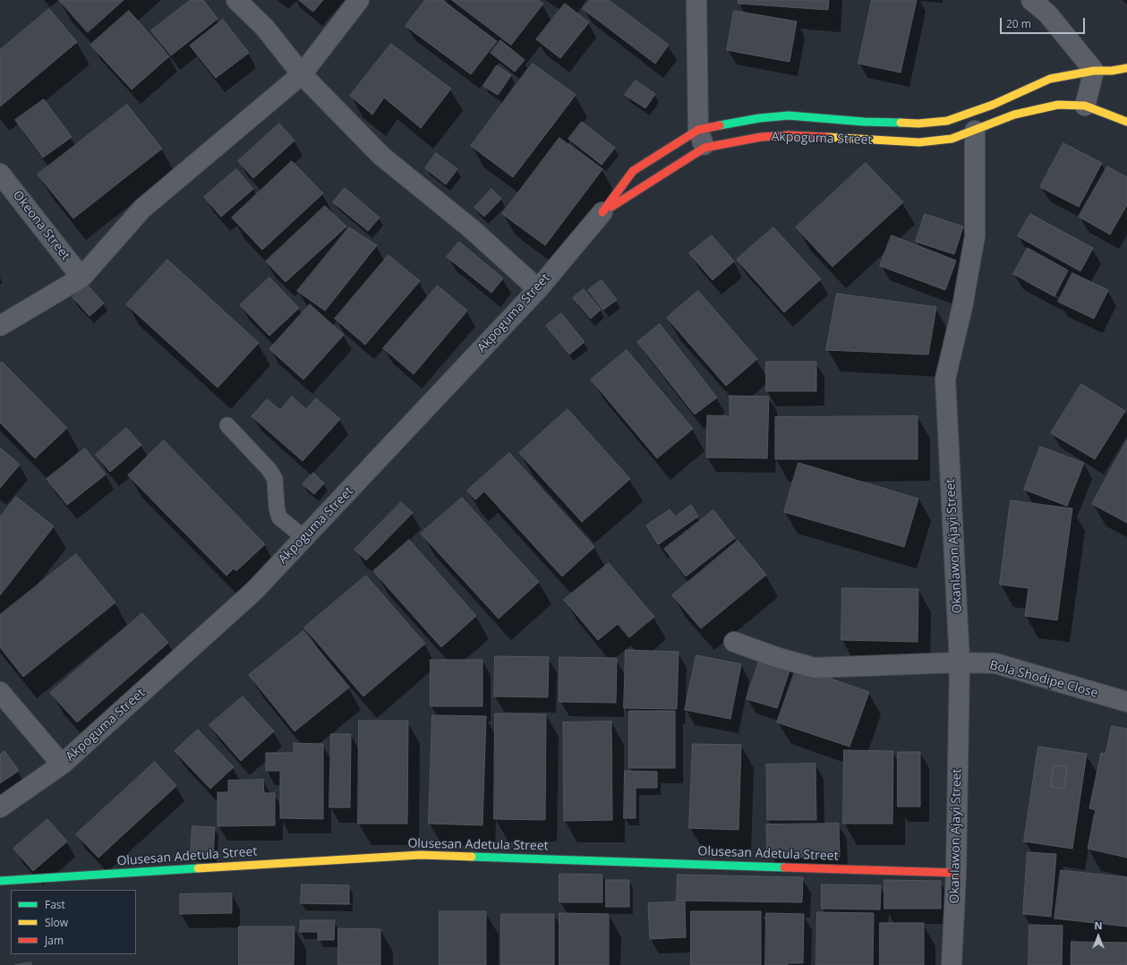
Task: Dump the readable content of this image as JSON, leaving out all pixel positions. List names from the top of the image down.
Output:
{
  "streets": {
    "street": [
      "Akpoguma Street",
      "Okeona Street",
      "Okanlawon Ajayi Street",
      "Bola Shodipe Close",
      "Olusesan Adetula Street"
    ]
  },
  "crossings": [
    ["Akpoguma Street", "Okanlawon Ajayi Street"],
    ["Okanlawon Ajayi Street", "Bola Shodipe Close"],
    ["Okanlawon Ajayi Street", "Olusesan Adetula Street"]
  ],
  "legend": ["Fast", "Slow", "Jam"],
  "scale_bar": "20 m",
  "north": "top"
}
